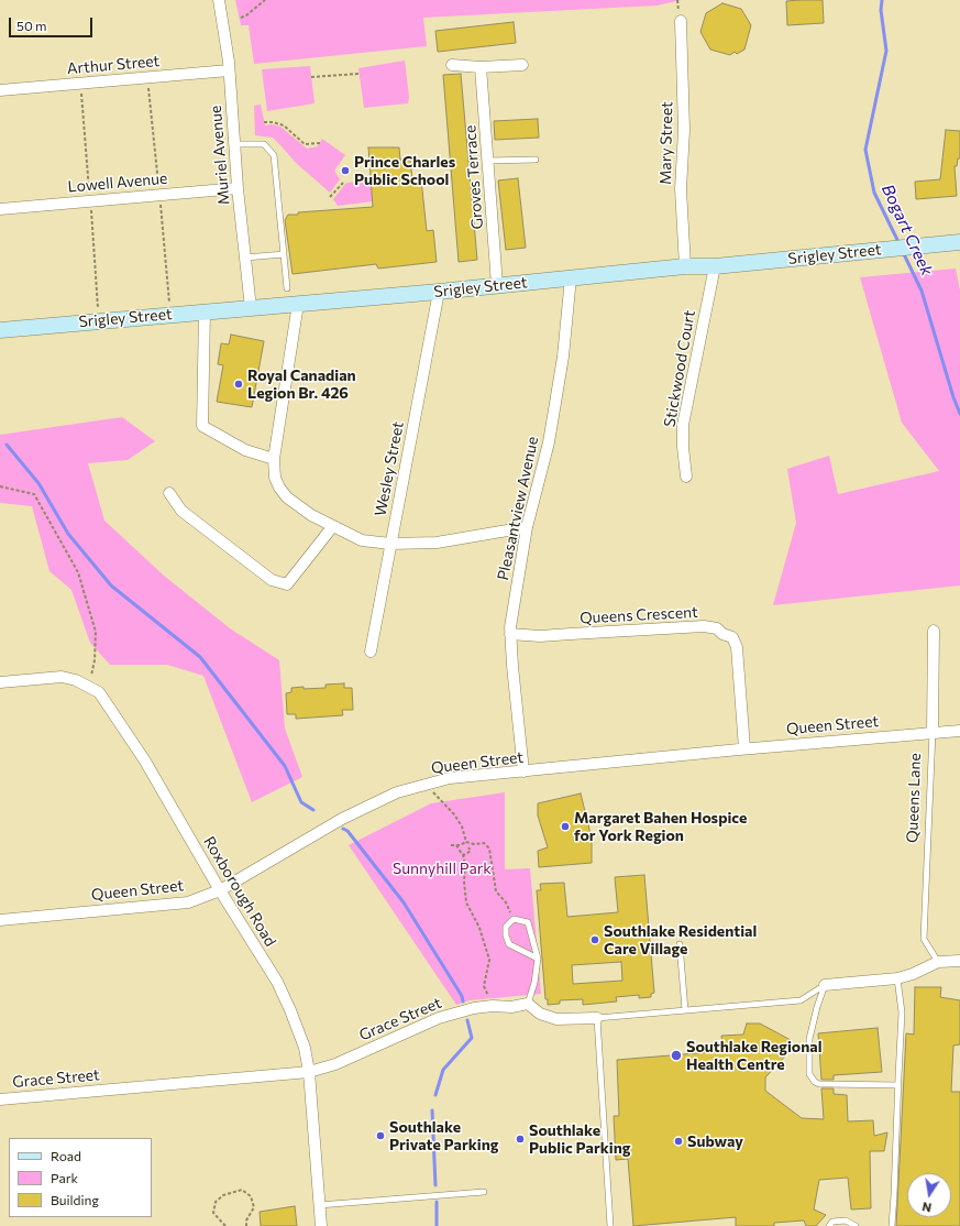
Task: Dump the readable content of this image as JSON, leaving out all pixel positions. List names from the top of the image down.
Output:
{
  "streets": {
    "street": [
      "Arthur Street",
      "Mary Street",
      "Muriel Avenue",
      "Groves Terrace",
      "Lowell Avenue",
      "Srigley Street",
      "Stickwood Court",
      "Wesley Street",
      "Pleasantview Avenue",
      "Queens Crescent",
      "Queen Street",
      "Queens Lane",
      "Roxborough Road",
      "Grace Street"
    ]
  },
  "crossings": [
    ["Arthur Street", "Muriel Avenue"],
    ["Mary Street", "Srigley Street"],
    ["Muriel Avenue", "Lowell Avenue"],
    ["Muriel Avenue", "Srigley Street"],
    ["Groves Terrace", "Srigley Street"],
    ["Srigley Street", "Stickwood Court"],
    ["Srigley Street", "Wesley Street"],
    ["Srigley Street", "Pleasantview Avenue"],
    ["Pleasantview Avenue", "Queens Crescent"],
    ["Pleasantview Avenue", "Queen Street"],
    ["Queens Crescent", "Queen Street"],
    ["Queen Street", "Queens Lane"],
    ["Queen Street", "Roxborough Road"],
    ["Roxborough Road", "Grace Street"]
  ],
  "water": ["Bogart Creek"],
  "parks": ["Sunnyhill Park"],
  "places": [
    "Prince Charles Public School",
    "Royal Canadian Legion Br. 426",
    "Margaret Bahen Hospice for York Region",
    "Southlake Residential Care Village",
    "Southlake Regional Health Centre",
    "Southlake Private Parking",
    "Southlake Public Parking",
    "Subway"
  ],
  "legend": ["Road", "Park", "Building"],
  "scale_bar": "50 m",
  "north": "bottom"
}
